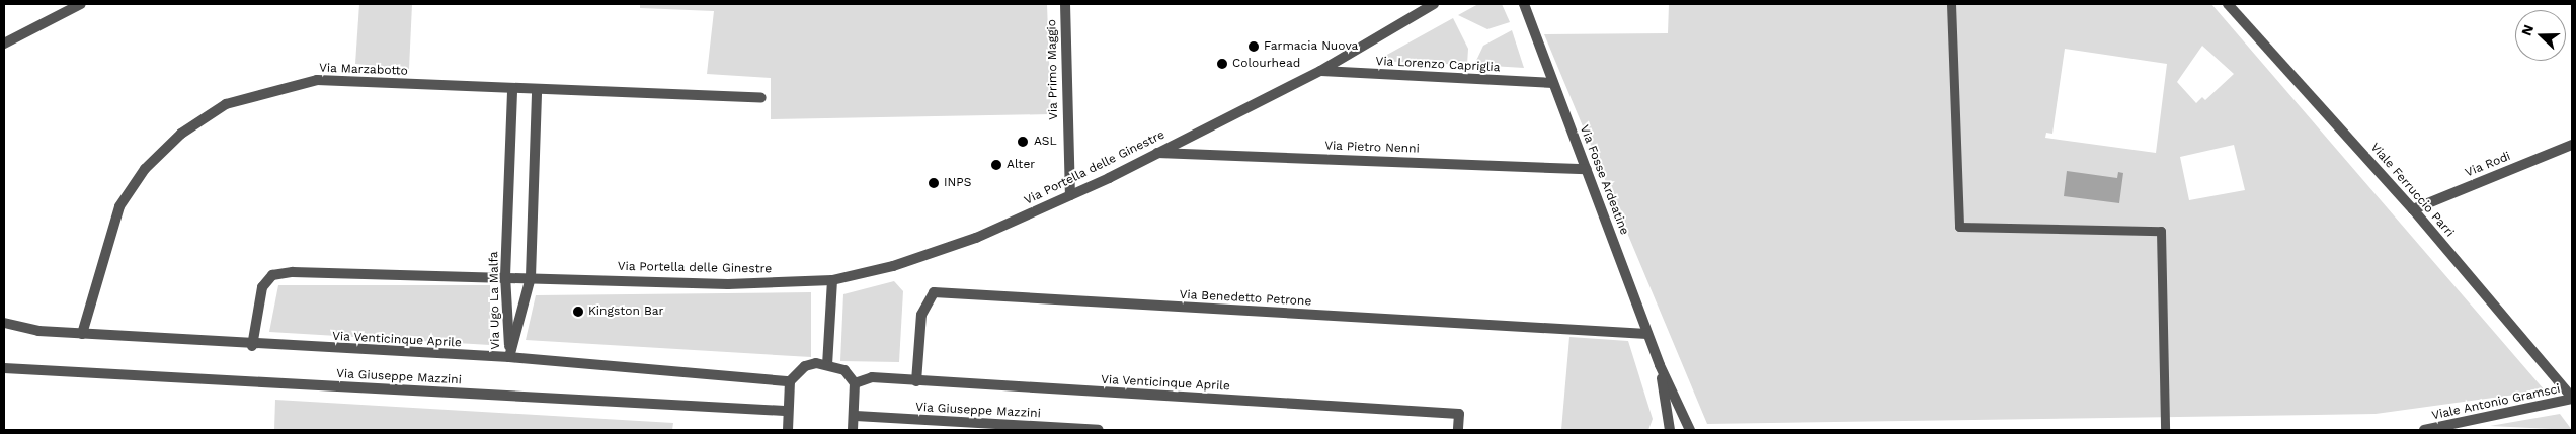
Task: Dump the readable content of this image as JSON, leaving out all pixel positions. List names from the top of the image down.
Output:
{
  "streets": {
    "street": [
      "Via Lorenzo Capriglia",
      "Via Marzabotto",
      "Via Primo Maggio",
      "Via Pietro Nenni",
      "Via Rodi",
      "Via Portella delle Ginestre",
      "Via Fosse Ardeatine",
      "Viale Ferruccio Parri",
      "Via Benedetto Petrone",
      "Via Ugo La Malfa",
      "Via Venticinque Aprile",
      "Via Giuseppe Mazzini",
      "Viale Antonio Gramsci"
    ]
  },
  "crossings": [
    ["Via Lorenzo Capriglia", "Via Portella delle Ginestre"],
    ["Via Lorenzo Capriglia", "Via Fosse Ardeatine"],
    ["Via Marzabotto", "Via Ugo La Malfa"],
    ["Via Marzabotto", "Via Venticinque Aprile"],
    ["Via Primo Maggio", "Via Portella delle Ginestre"],
    ["Via Pietro Nenni", "Via Portella delle Ginestre"],
    ["Via Pietro Nenni", "Via Fosse Ardeatine"],
    ["Via Rodi", "Viale Ferruccio Parri"],
    ["Via Portella delle Ginestre", "Via Ugo La Malfa"],
    ["Via Portella delle Ginestre", "Via Venticinque Aprile"],
    ["Via Fosse Ardeatine", "Via Benedetto Petrone"],
    ["Viale Ferruccio Parri", "Viale Antonio Gramsci"],
    ["Via Benedetto Petrone", "Via Venticinque Aprile"],
    ["Via Ugo La Malfa", "Via Venticinque Aprile"]
  ],
  "places": [
    "Farmacia Nuova",
    "Colourhead",
    "ASL",
    "Alter",
    "INPS",
    "Kingston Bar"
  ],
  "north": "left"
}
